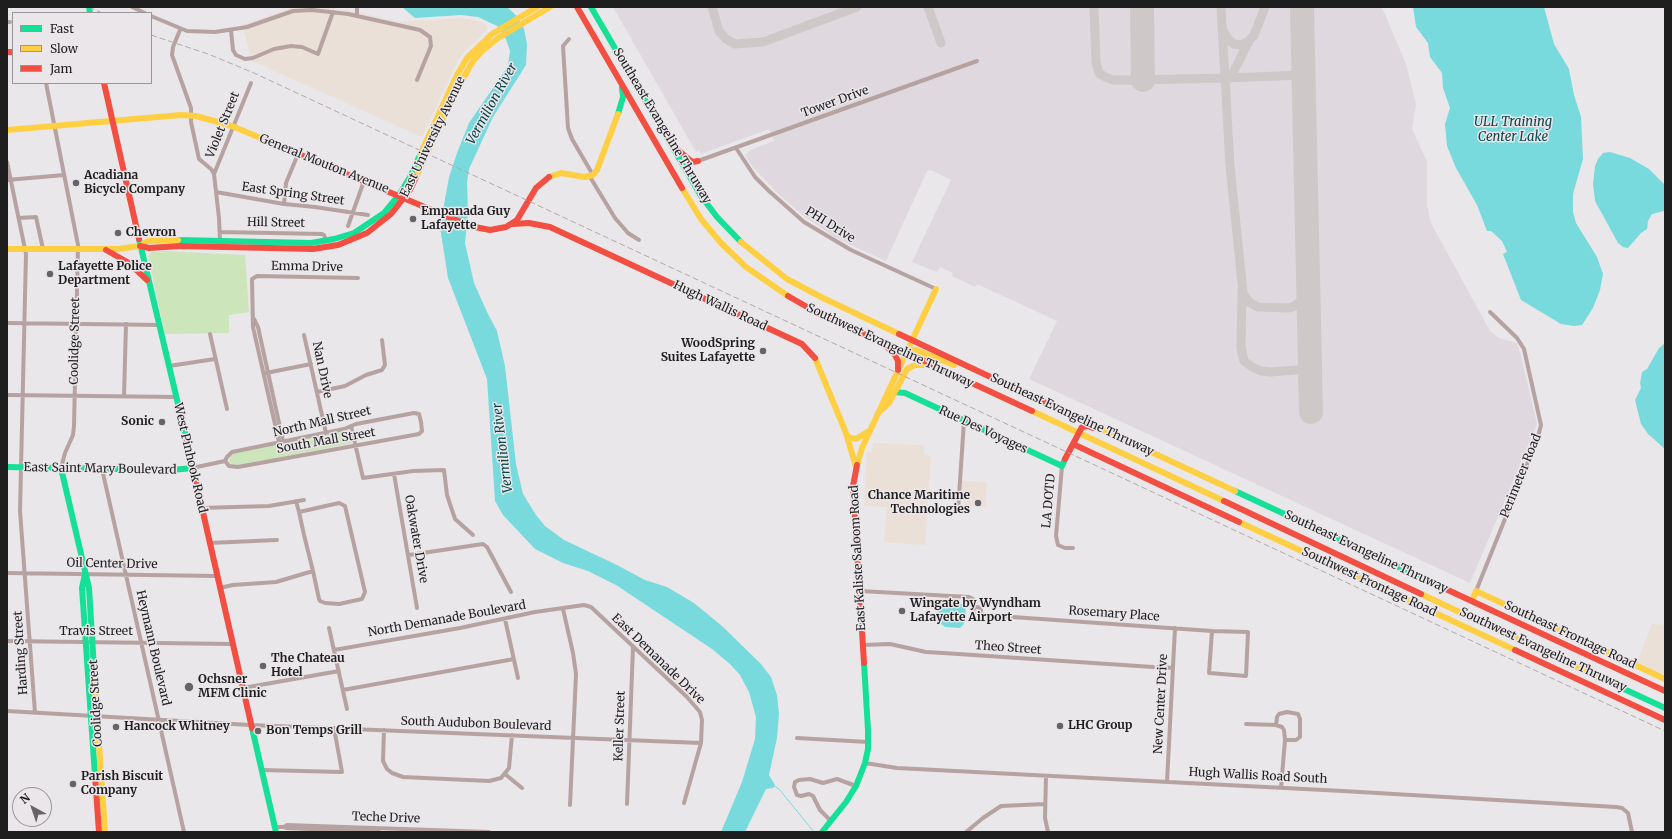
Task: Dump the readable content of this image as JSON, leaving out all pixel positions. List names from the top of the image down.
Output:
{
  "streets": {
    "main road": [
      "Southeast Evangeline Thruway",
      "East University Avenue",
      "General Mouton Avenue",
      "Hugh Wallis Road",
      "Coolidge Street",
      "Southwest Evangeline Thruway",
      "Rue Des Voyages",
      "West Pinhook Road",
      "East Saint Mary Boulevard",
      "Perimeter Road",
      "East Kaliste Saloom Road",
      "Southwest Frontage Road",
      "Southeast Frontage Road"
    ],
    "street": [
      "Tower Drive",
      "Violet Street",
      "East Spring Street",
      "Hill Street",
      "PHI Drive",
      "Emma Drive",
      "Nan Drive",
      "North Mall Street",
      "South Mall Street",
      "LA DOTD",
      "Oakwater Drive",
      "Oil Center Drive",
      "Rosemary Place",
      "North Demanade Boulevard",
      "Travis Street",
      "Heymann Boulevard",
      "Theo Street",
      "Harding Street",
      "East Demanade Drive",
      "New Center Drive",
      "South Audubon Boulevard",
      "Keller Street",
      "Hugh Wallis Road South",
      "Teche Drive"
    ]
  },
  "crossings": [
    ["Tower Drive", "PHI Drive"],
    ["Violet Street", "General Mouton Avenue"],
    ["Southeast Evangeline Thruway", "Southwest Evangeline Thruway"],
    ["Southeast Evangeline Thruway", "Perimeter Road"],
    ["Southeast Evangeline Thruway", "East Kaliste Saloom Road"],
    ["East University Avenue", "General Mouton Avenue"],
    ["East University Avenue", "Hill Street"],
    ["East University Avenue", "Coolidge Street"],
    ["East University Avenue", "West Pinhook Road"],
    ["East University Avenue", "Harding Street"],
    ["General Mouton Avenue", "Hugh Wallis Road"],
    ["General Mouton Avenue", "Coolidge Street"],
    ["General Mouton Avenue", "West Pinhook Road"],
    ["PHI Drive", "East Kaliste Saloom Road"],
    ["Hugh Wallis Road", "East Kaliste Saloom Road"],
    ["Coolidge Street", "East Saint Mary Boulevard"],
    ["Coolidge Street", "Oil Center Drive"],
    ["Coolidge Street", "Travis Street"],
    ["Coolidge Street", "South Audubon Boulevard"],
    ["Southwest Evangeline Thruway", "East Kaliste Saloom Road"],
    ["Nan Drive", "North Mall Street"],
    ["North Mall Street", "South Mall Street"],
    ["Rue Des Voyages", "LA DOTD"],
    ["West Pinhook Road", "East Saint Mary Boulevard"],
    ["West Pinhook Road", "Oil Center Drive"],
    ["West Pinhook Road", "Travis Street"],
    ["West Pinhook Road", "South Audubon Boulevard"],
    ["West Pinhook Road", "Teche Drive"],
    ["East Saint Mary Boulevard", "Heymann Boulevard"],
    ["East Saint Mary Boulevard", "Harding Street"],
    ["Perimeter Road", "Southeast Frontage Road"],
    ["East Kaliste Saloom Road", "Rosemary Place"],
    ["East Kaliste Saloom Road", "Theo Street"],
    ["East Kaliste Saloom Road", "Hugh Wallis Road South"],
    ["Oil Center Drive", "Heymann Boulevard"],
    ["Oil Center Drive", "Harding Street"],
    ["Rosemary Place", "New Center Drive"],
    ["North Demanade Boulevard", "East Demanade Drive"],
    ["Travis Street", "Heymann Boulevard"],
    ["Travis Street", "Harding Street"],
    ["Heymann Boulevard", "South Audubon Boulevard"],
    ["Theo Street", "New Center Drive"],
    ["Harding Street", "South Audubon Boulevard"],
    ["East Demanade Drive", "South Audubon Boulevard"],
    ["East Demanade Drive", "Keller Street"],
    ["New Center Drive", "Hugh Wallis Road South"],
    ["South Audubon Boulevard", "Keller Street"]
  ],
  "water": ["Vermilion River", "ULL Training Center Lake"],
  "places": [
    "Acadiana Bicycle Company",
    "Empanada Guy Lafayette",
    "Chevron",
    "Lafayette Police Department",
    "WoodSpring Suites Lafayette",
    "Sonic",
    "Chance Maritime Technologies",
    "Wingate by Wyndham Lafayette Airport",
    "The Chateau Hotel",
    "Ochsner MFM Clinic",
    "LHC Group",
    "Hancock Whitney",
    "Bon Temps Grill",
    "Parish Biscuit Company"
  ],
  "legend": ["Fast", "Slow", "Jam"],
  "north": "top left"
}
